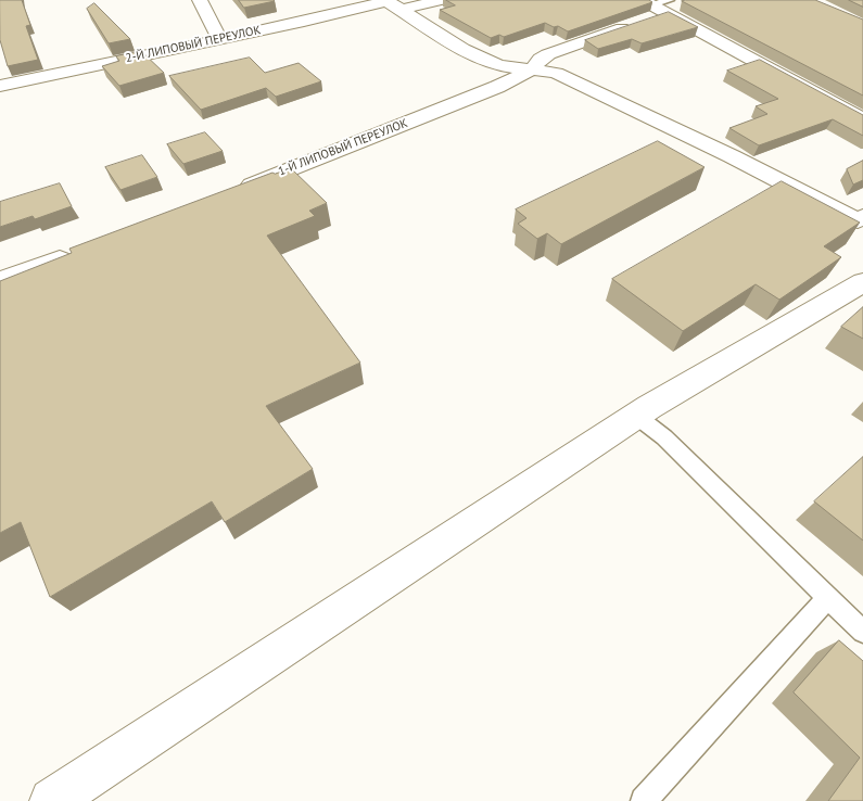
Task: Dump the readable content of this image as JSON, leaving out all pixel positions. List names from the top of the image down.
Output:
{
  "streets": {
    "street": ["2-Й ЛИПОВЫЙ ПЕРЕУЛОК", "1-Й ЛИПОВЫЙ ПЕРЕУЛОК"]
  }
}
